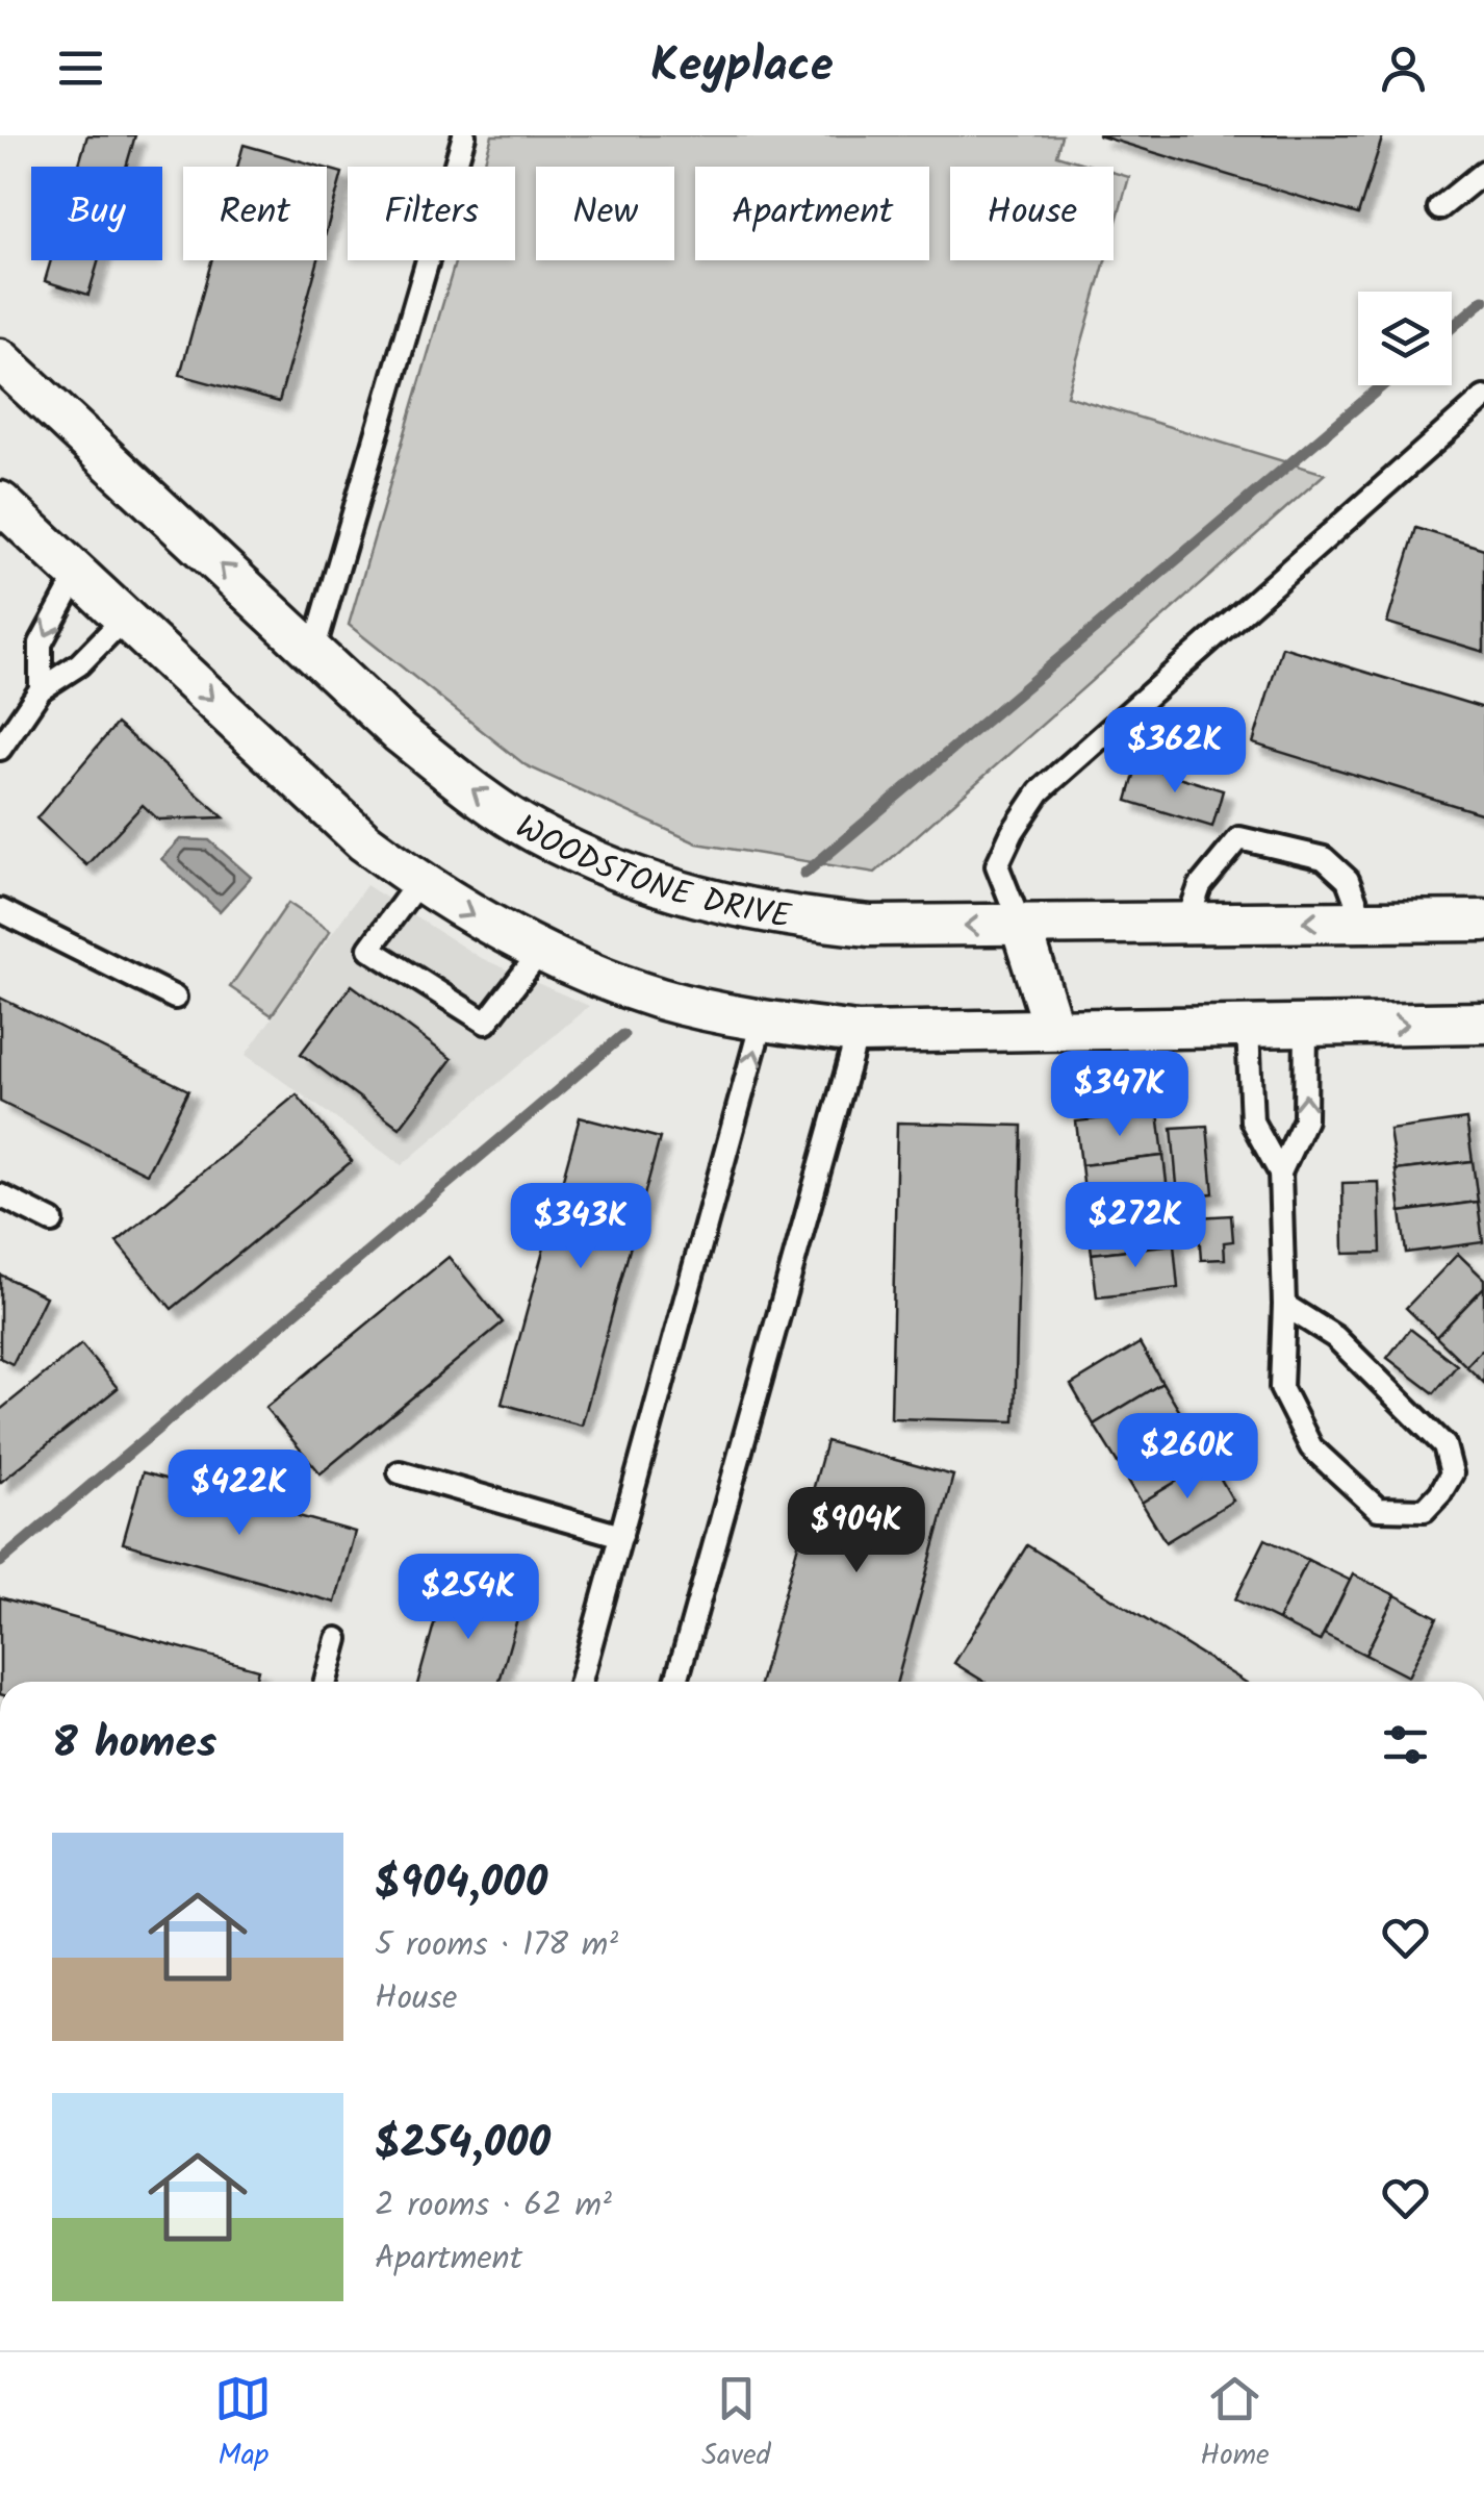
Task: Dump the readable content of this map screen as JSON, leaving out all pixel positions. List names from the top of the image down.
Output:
{
  "streets": {
    "street": ["WOODSTONE DRIVE"]
  },
  "page": {
    "header": "Keyplace",
    "chip": [
      "Buy",
      "Rent",
      "Filters",
      "New",
      "Apartment",
      "House"
    ],
    "price": [
      "$362K",
      "$347K",
      "$272K",
      "$343K",
      "$260K",
      "$422K",
      "$904K",
      "$254K"
    ],
    "heading": "8 homes",
    "list": [
      {
        "name": "$904,000",
        "note": "5 rooms · 178 m² · House"
      },
      {
        "name": "$254,000",
        "note": "2 rooms · 62 m² · Apartment"
      }
    ],
    "tabs": ["Map", "Saved", "Home"]
  }
}
